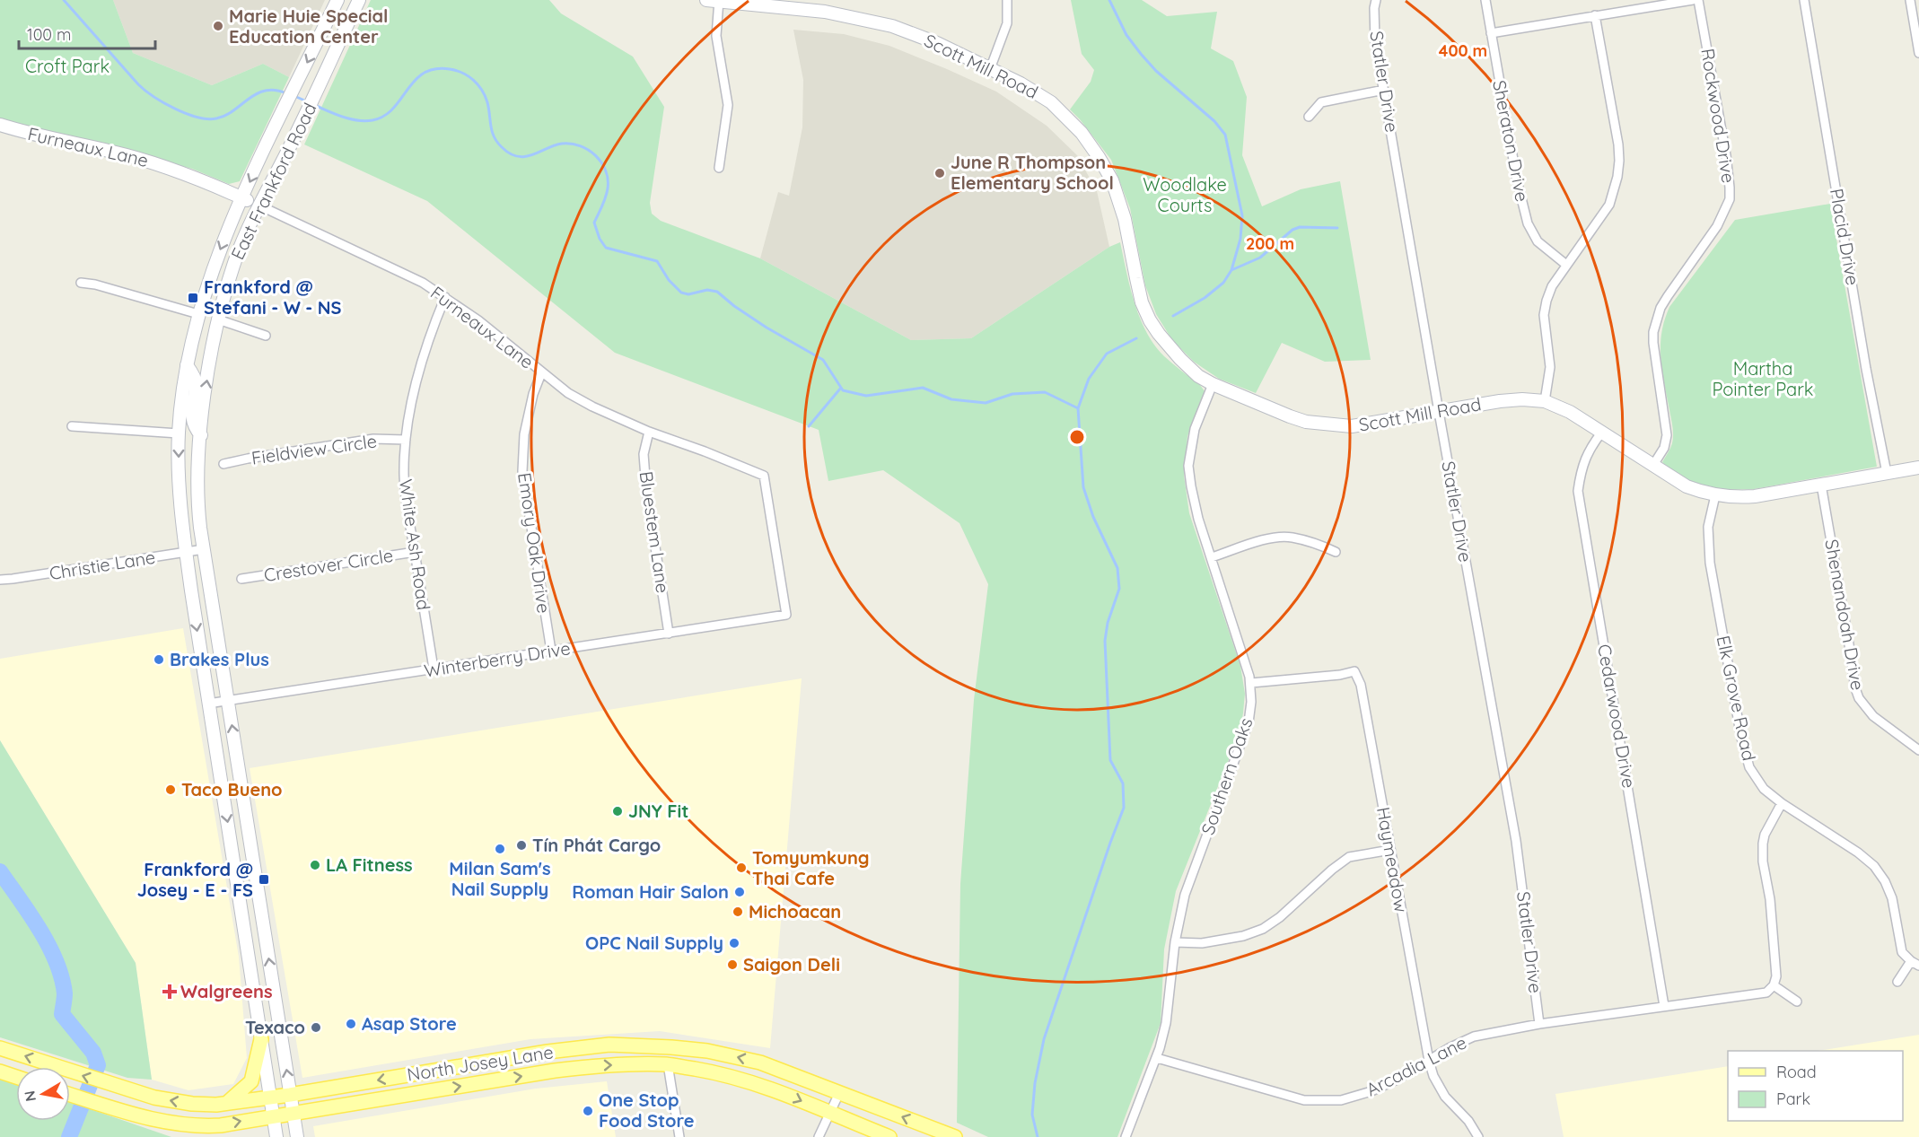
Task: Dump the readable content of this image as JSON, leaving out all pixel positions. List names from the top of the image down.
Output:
{
  "streets": {
    "main road": [
      "Scott Mill Road",
      "Furneaux Lane",
      "East Frankford Road",
      "North Josey Lane"
    ],
    "street": [
      "Statler Drive",
      "Rockwood Drive",
      "Sheraton Drive",
      "Placid Drive",
      "Fieldview Circle",
      "Bluestem Lane",
      "Emory Oak Drive",
      "White Ash Road",
      "Christie Lane",
      "Crestover Circle",
      "Shenandoah Drive",
      "Winterberry Drive",
      "Elk Grove Road",
      "Cedarwood Drive",
      "Southern Oaks",
      "Haymeadow",
      "Arcadia Lane"
    ]
  },
  "crossings": [
    ["Scott Mill Road", "Statler Drive"],
    ["Scott Mill Road", "Rockwood Drive"],
    ["Scott Mill Road", "Placid Drive"],
    ["Scott Mill Road", "Shenandoah Drive"],
    ["Scott Mill Road", "Elk Grove Road"],
    ["Scott Mill Road", "Cedarwood Drive"],
    ["Scott Mill Road", "Southern Oaks"],
    ["Statler Drive", "Arcadia Lane"],
    ["Furneaux Lane", "East Frankford Road"],
    ["Furneaux Lane", "Bluestem Lane"],
    ["Furneaux Lane", "Emory Oak Drive"],
    ["Furneaux Lane", "White Ash Road"],
    ["Furneaux Lane", "Winterberry Drive"],
    ["East Frankford Road", "Christie Lane"],
    ["East Frankford Road", "Winterberry Drive"],
    ["East Frankford Road", "North Josey Lane"],
    ["Fieldview Circle", "White Ash Road"],
    ["Bluestem Lane", "Winterberry Drive"],
    ["Emory Oak Drive", "Winterberry Drive"],
    ["White Ash Road", "Crestover Circle"],
    ["White Ash Road", "Winterberry Drive"],
    ["Cedarwood Drive", "Arcadia Lane"],
    ["Southern Oaks", "Haymeadow"],
    ["Southern Oaks", "Arcadia Lane"],
    ["Haymeadow", "Arcadia Lane"]
  ],
  "parks": ["Croft Park", "Woodlake Courts", "Martha Pointer Park"],
  "places": {
    "other": [
      "Marie Huie Special Education Center",
      "June R Thompson Elementary School",
      "Brakes Plus",
      "Taco Bueno",
      "JNY Fit",
      "Tín Phát Cargo",
      "Milan Sam's Nail Supply",
      "LA Fitness",
      "Tomyumkung Thai Cafe",
      "Roman Hair Salon",
      "Michoacan",
      "OPC Nail Supply",
      "Saigon Deli",
      "Asap Store",
      "Texaco",
      "One Stop Food Store"
    ],
    "transit": ["Frankford @ Stefani - W - NS", "Frankford @ Josey - E - FS"],
    "health": ["Walgreens"]
  },
  "legend": ["Road", "Park"],
  "scale_bar": "100 m",
  "north": "left",
  "rings": ["400 m", "200 m"]
}
